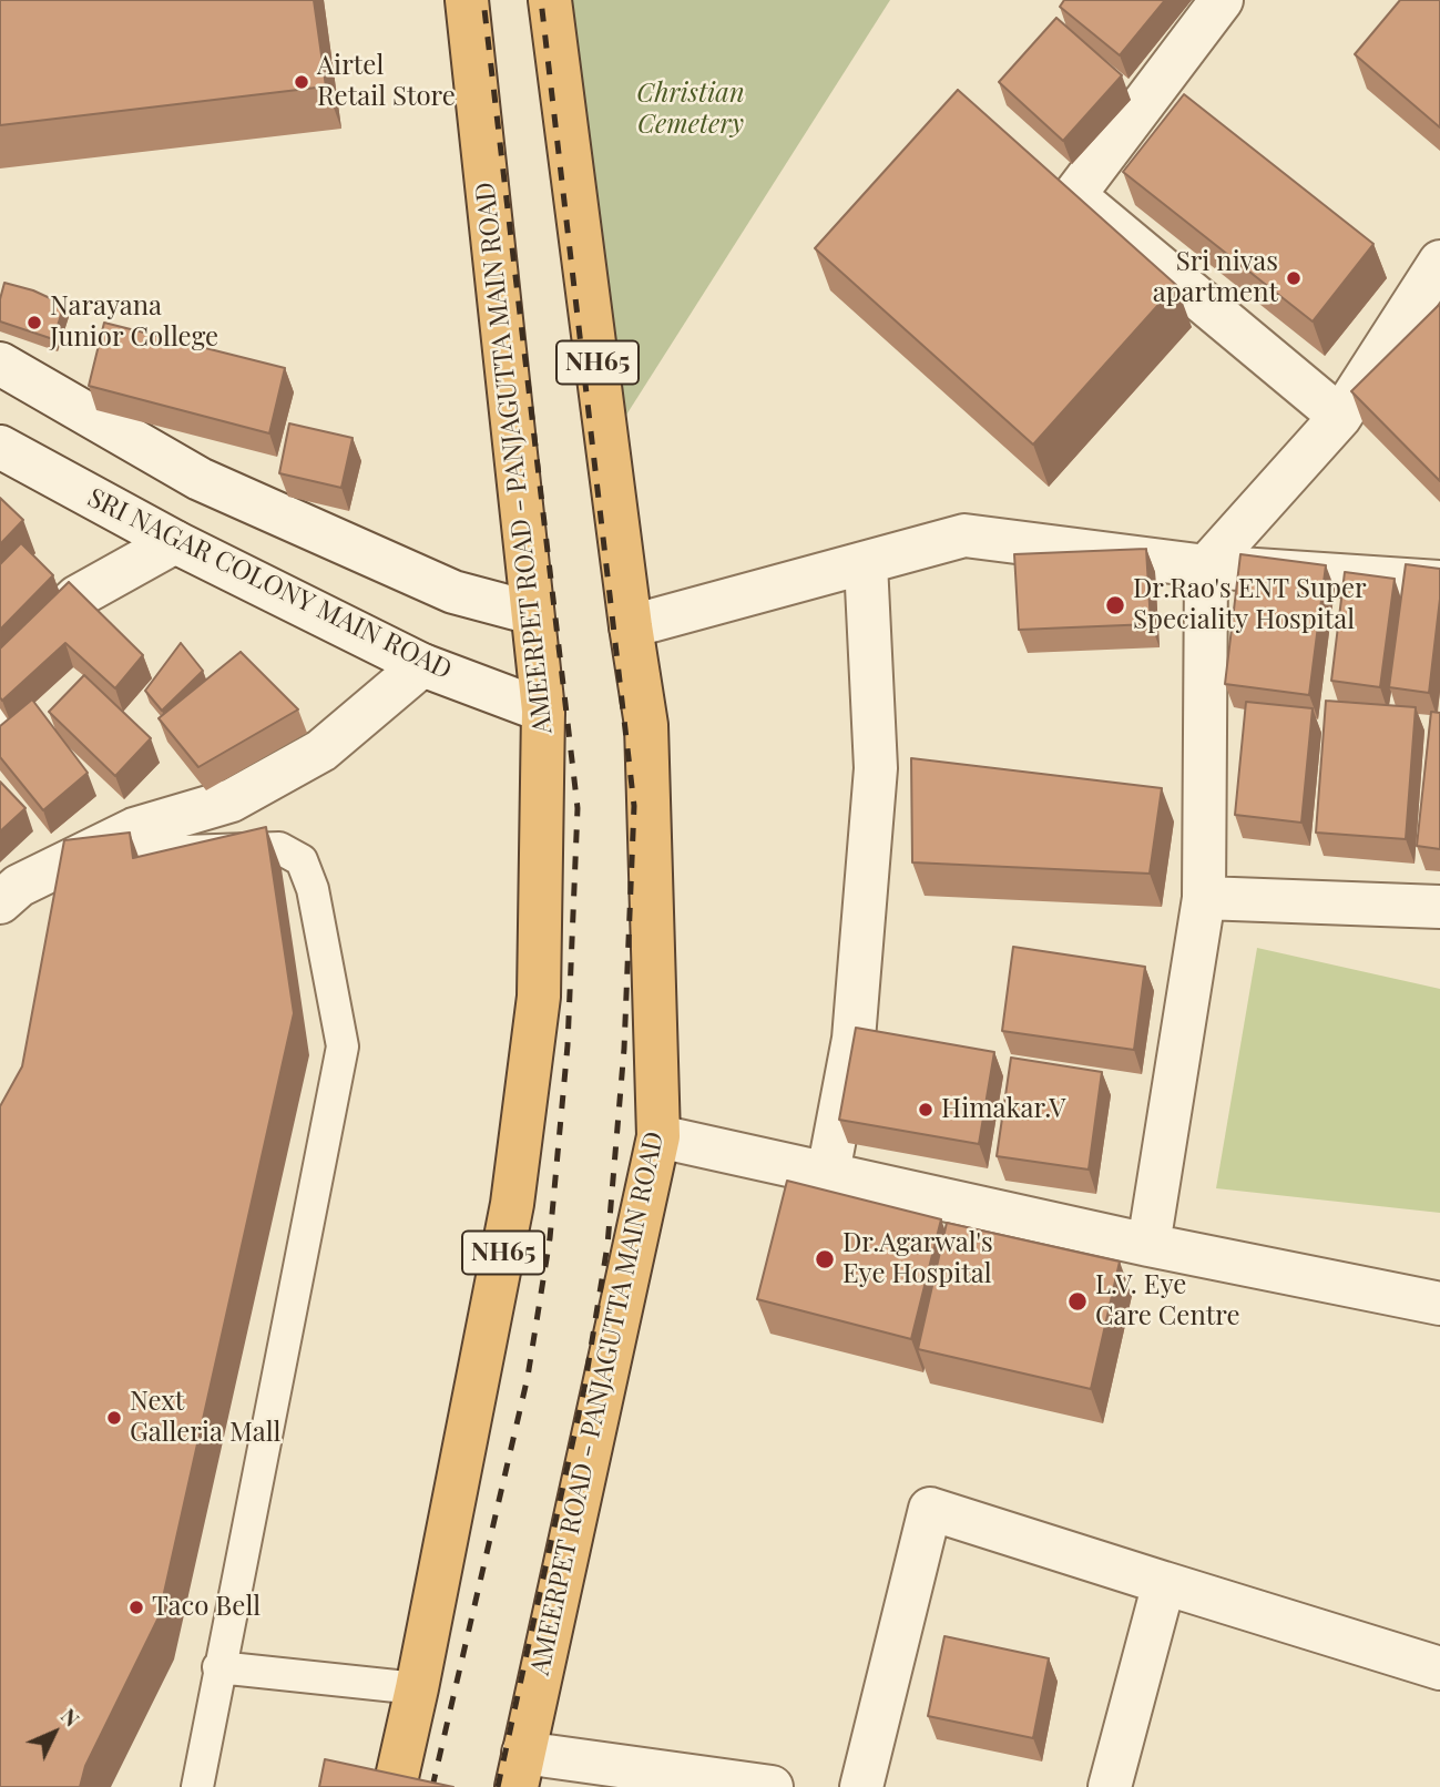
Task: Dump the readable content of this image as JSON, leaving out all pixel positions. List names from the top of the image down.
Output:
{
  "streets": {
    "highway": ["NH65", "AMEERPET ROAD - PANJAGUTTA MAIN ROAD"],
    "street": ["SRI NAGAR COLONY MAIN ROAD"]
  },
  "crossings": [
    ["AMEERPET ROAD - PANJAGUTTA MAIN ROAD", "SRI NAGAR COLONY MAIN ROAD"]
  ],
  "parks": ["Christian Cemetery"],
  "places": [
    "Airtel Retail Store",
    "Sri nivas apartment",
    "Narayana Junior College",
    "Dr.Rao's ENT Super Speciality Hospital",
    "Himakar.V",
    "Dr.Agarwal's Eye Hospital",
    "L.V. Eye Care Centre",
    "Next Galleria Mall",
    "Taco Bell"
  ],
  "north": "top right"
}
